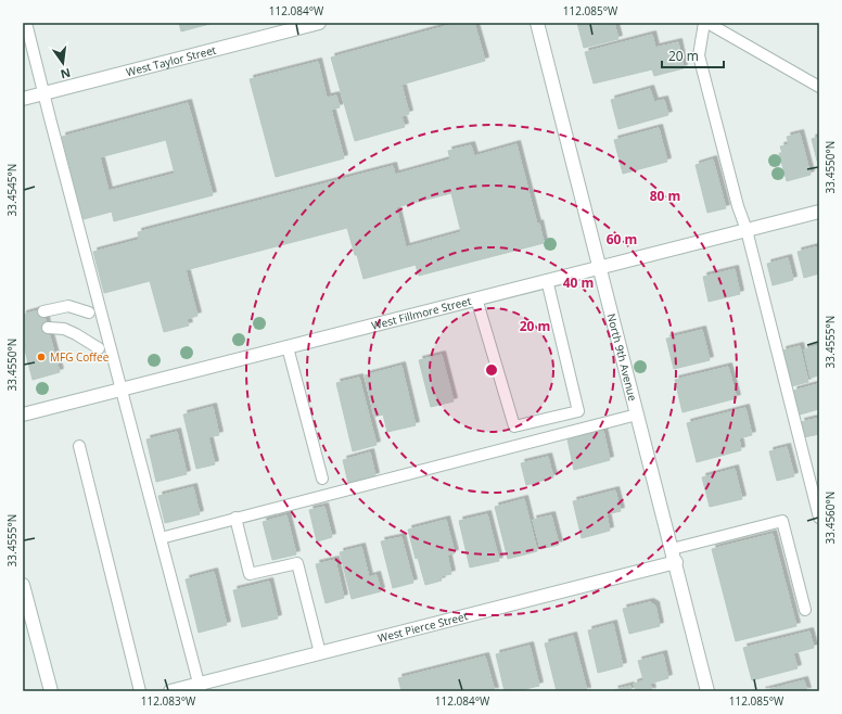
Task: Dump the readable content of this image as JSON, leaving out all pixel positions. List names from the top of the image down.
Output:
{
  "streets": {
    "street": [
      "West Taylor Street",
      "West Fillmore Street",
      "North 9th Avenue",
      "West Pierce Street"
    ]
  },
  "crossings": [
    ["West Fillmore Street", "North 9th Avenue"],
    ["North 9th Avenue", "West Pierce Street"]
  ],
  "places": ["MFG Coffee"],
  "scale_bar": "20 m",
  "north": "bottom",
  "coordinates": [
    "112.084°W",
    "112.085°W",
    "33.4550°N",
    "33.4545°N",
    "33.4555°N",
    "33.4560°N",
    "112.083°W"
  ],
  "rings": [
    "80 m",
    "60 m",
    "40 m",
    "20 m"
  ]
}
